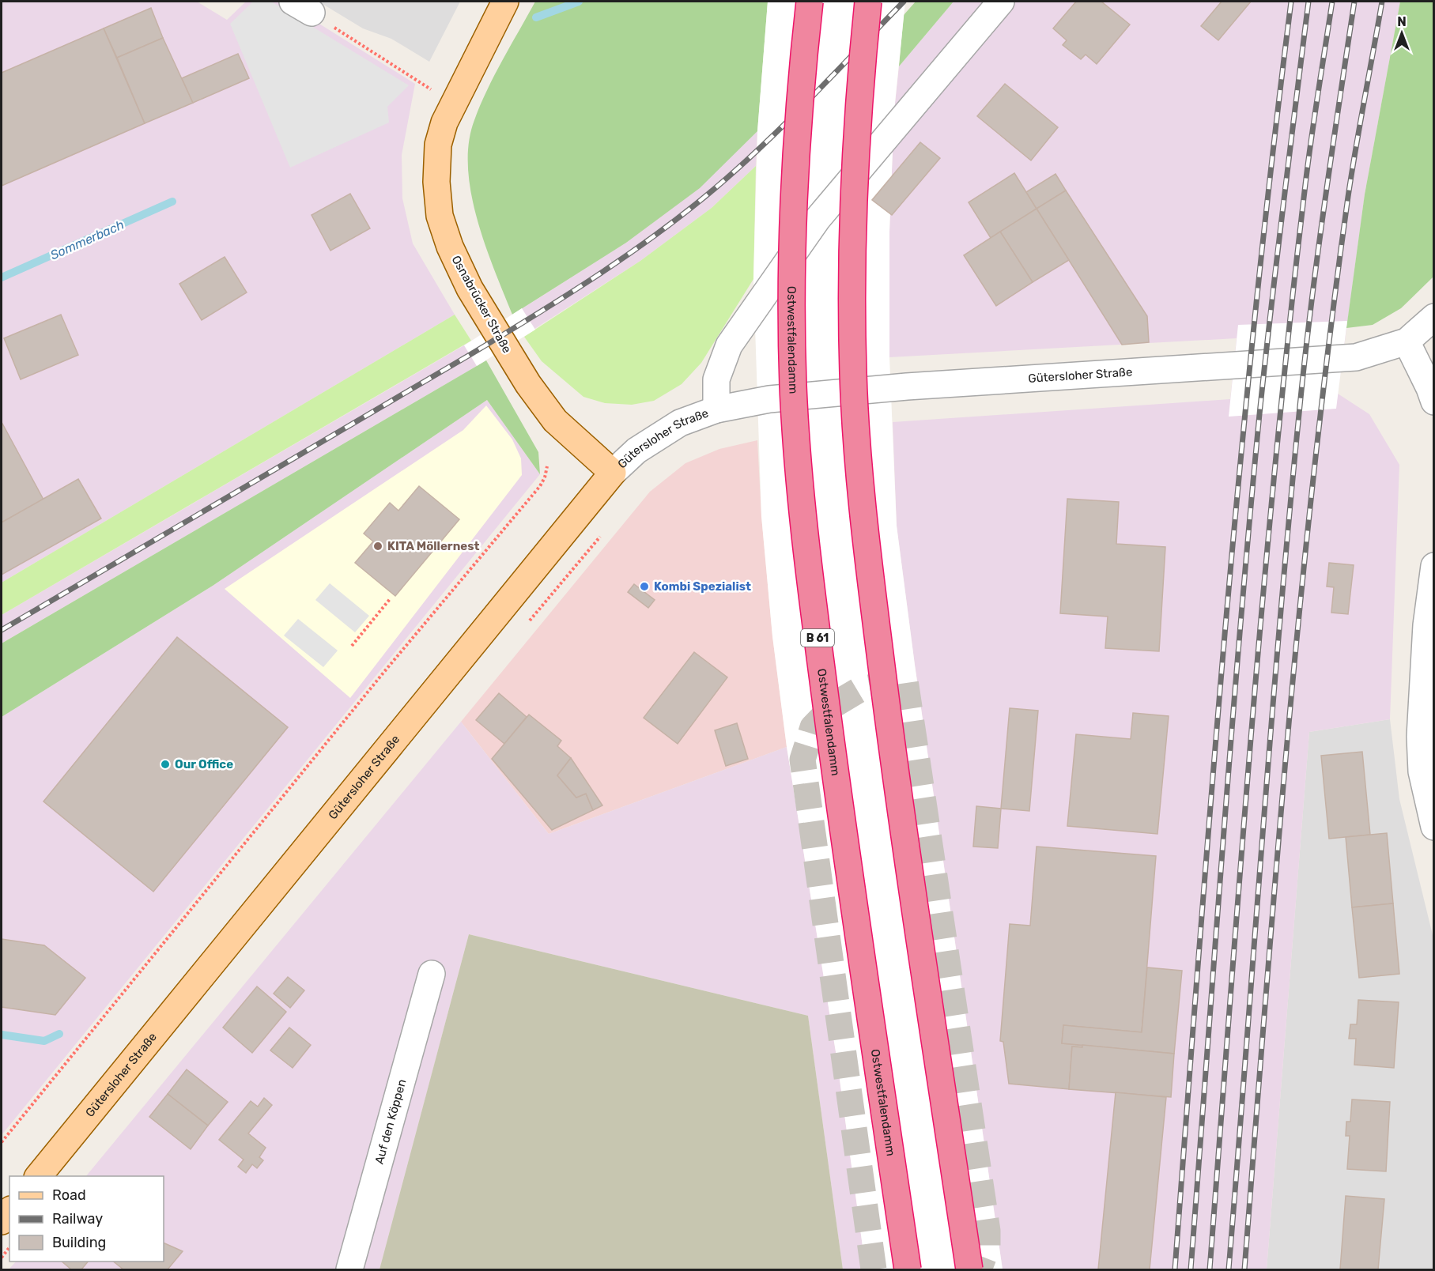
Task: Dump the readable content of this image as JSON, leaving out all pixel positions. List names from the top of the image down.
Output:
{
  "streets": {
    "highway": ["Ostwestfalendamm", "B 61"],
    "main road": ["Osnabrücker Straße", "Gütersloher Straße"],
    "street": ["Auf den Köppen"]
  },
  "crossings": [
    ["Osnabrücker Straße", "Gütersloher Straße"]
  ],
  "water": ["Sommerbach"],
  "places": ["KITA Möllernest", "Kombi Spezialist", "Our Office"],
  "legend": ["Road", "Railway", "Building"],
  "north": "top"
}
